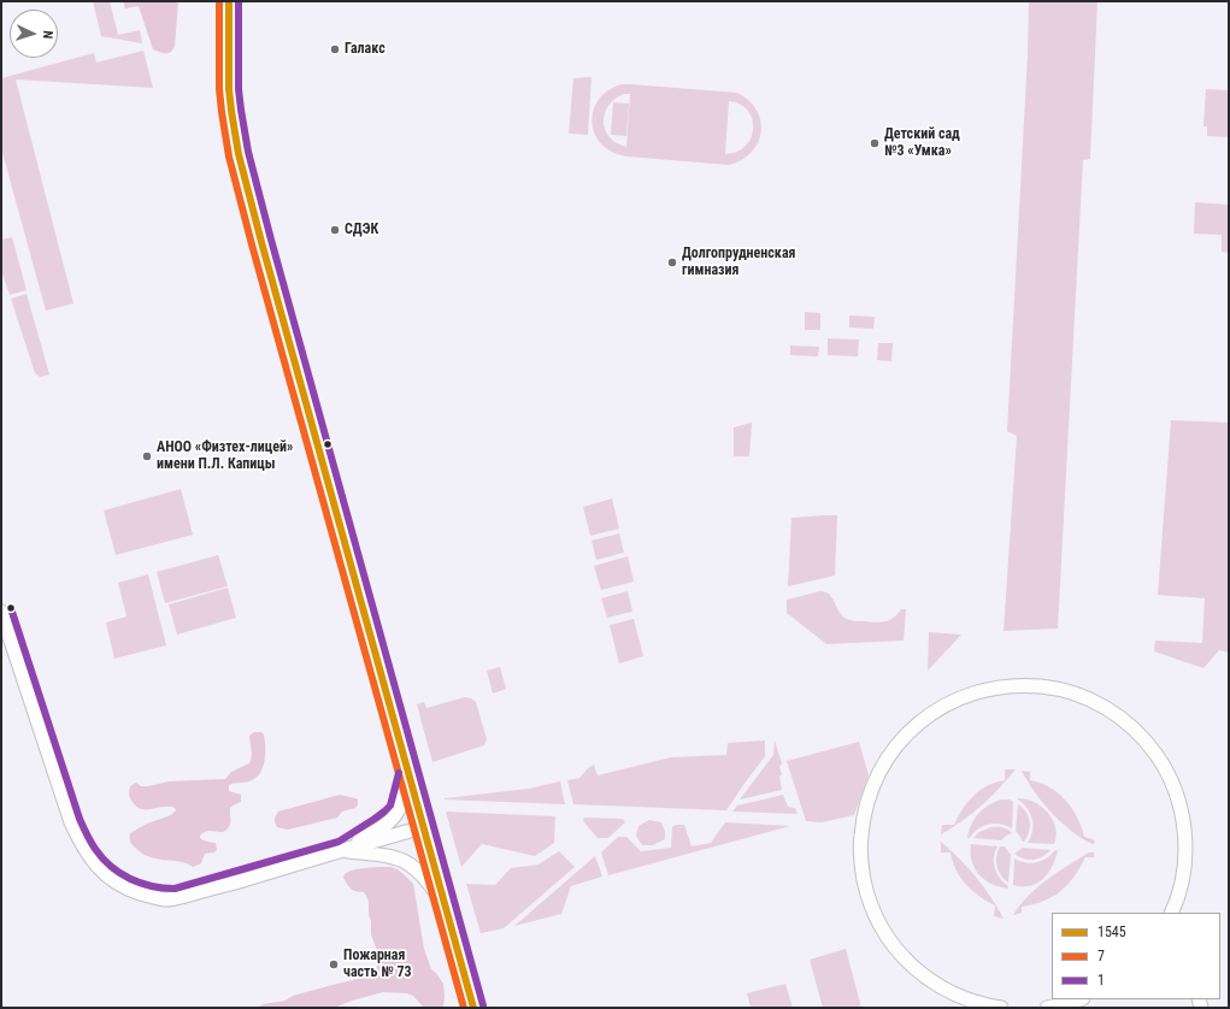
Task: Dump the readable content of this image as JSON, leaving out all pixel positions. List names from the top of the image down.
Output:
{
  "places": [
    "Галакс",
    "Детский сад №3 «Умка»",
    "СДЭК",
    "Долгопрудненская гимназия",
    "АНОО «Физтех-лицей» имени П.Л. Капицы",
    "Пожарная часть № 73"
  ],
  "lines": ["transit line 1545", "transit line 7", "transit line 1"],
  "legend": ["1545", "7", "1"],
  "north": "right"
}
